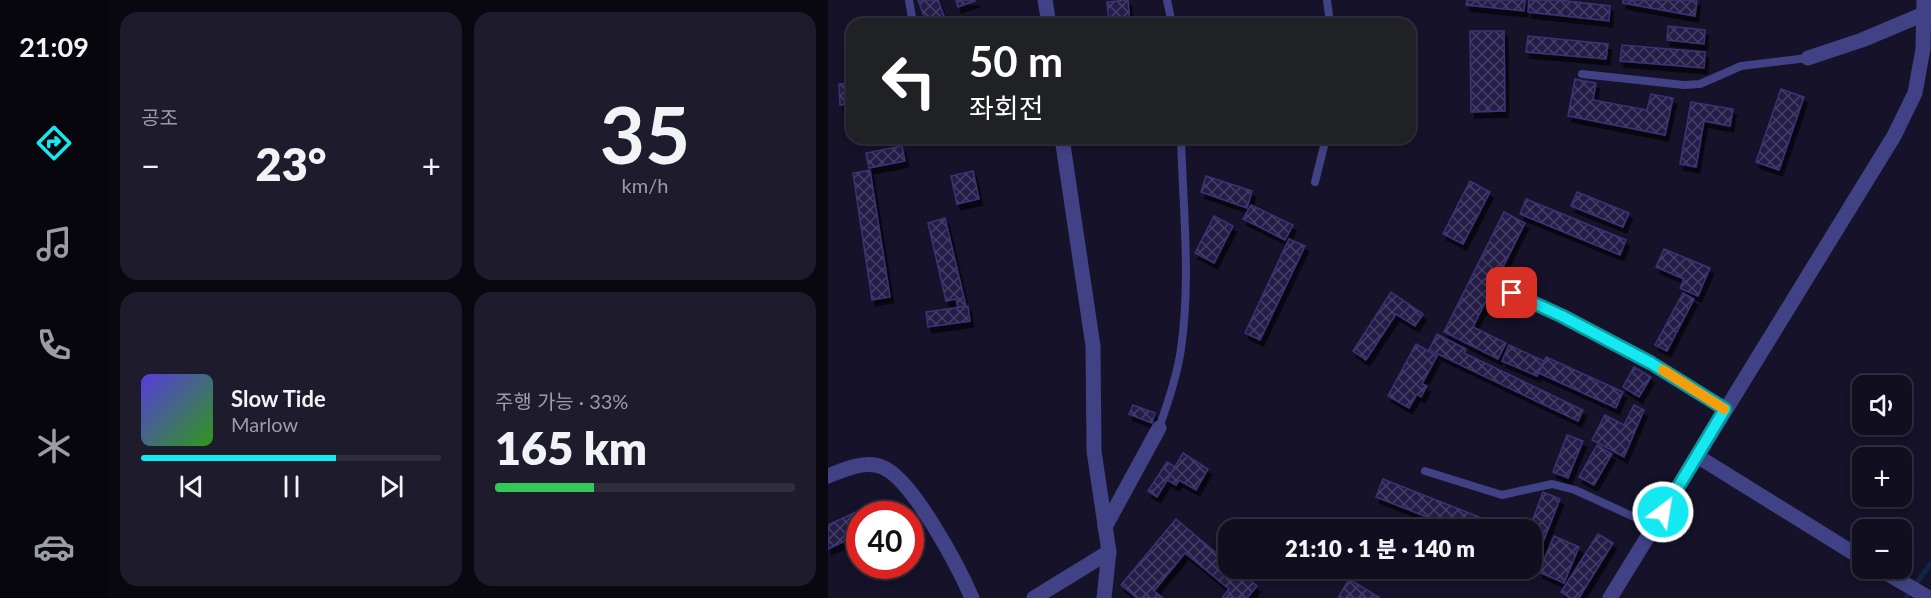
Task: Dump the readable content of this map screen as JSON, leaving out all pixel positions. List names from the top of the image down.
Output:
{
  "page": {
    "tabs": "21:09",
    "tile": [
      "공조",
      ["35", "km/h"],
      ["주행 가능 · 33%", "165 km"]
    ],
    "turn": ["50 m", "좌회전"],
    "heat": ["−", "23°", "+"],
    "song": ["Slow Tide", "Marlow"],
    "map_buttons": ["+", "−"],
    "limit": "40",
    "trip": "21:10 · 1 분 · 140 m"
  }
}
